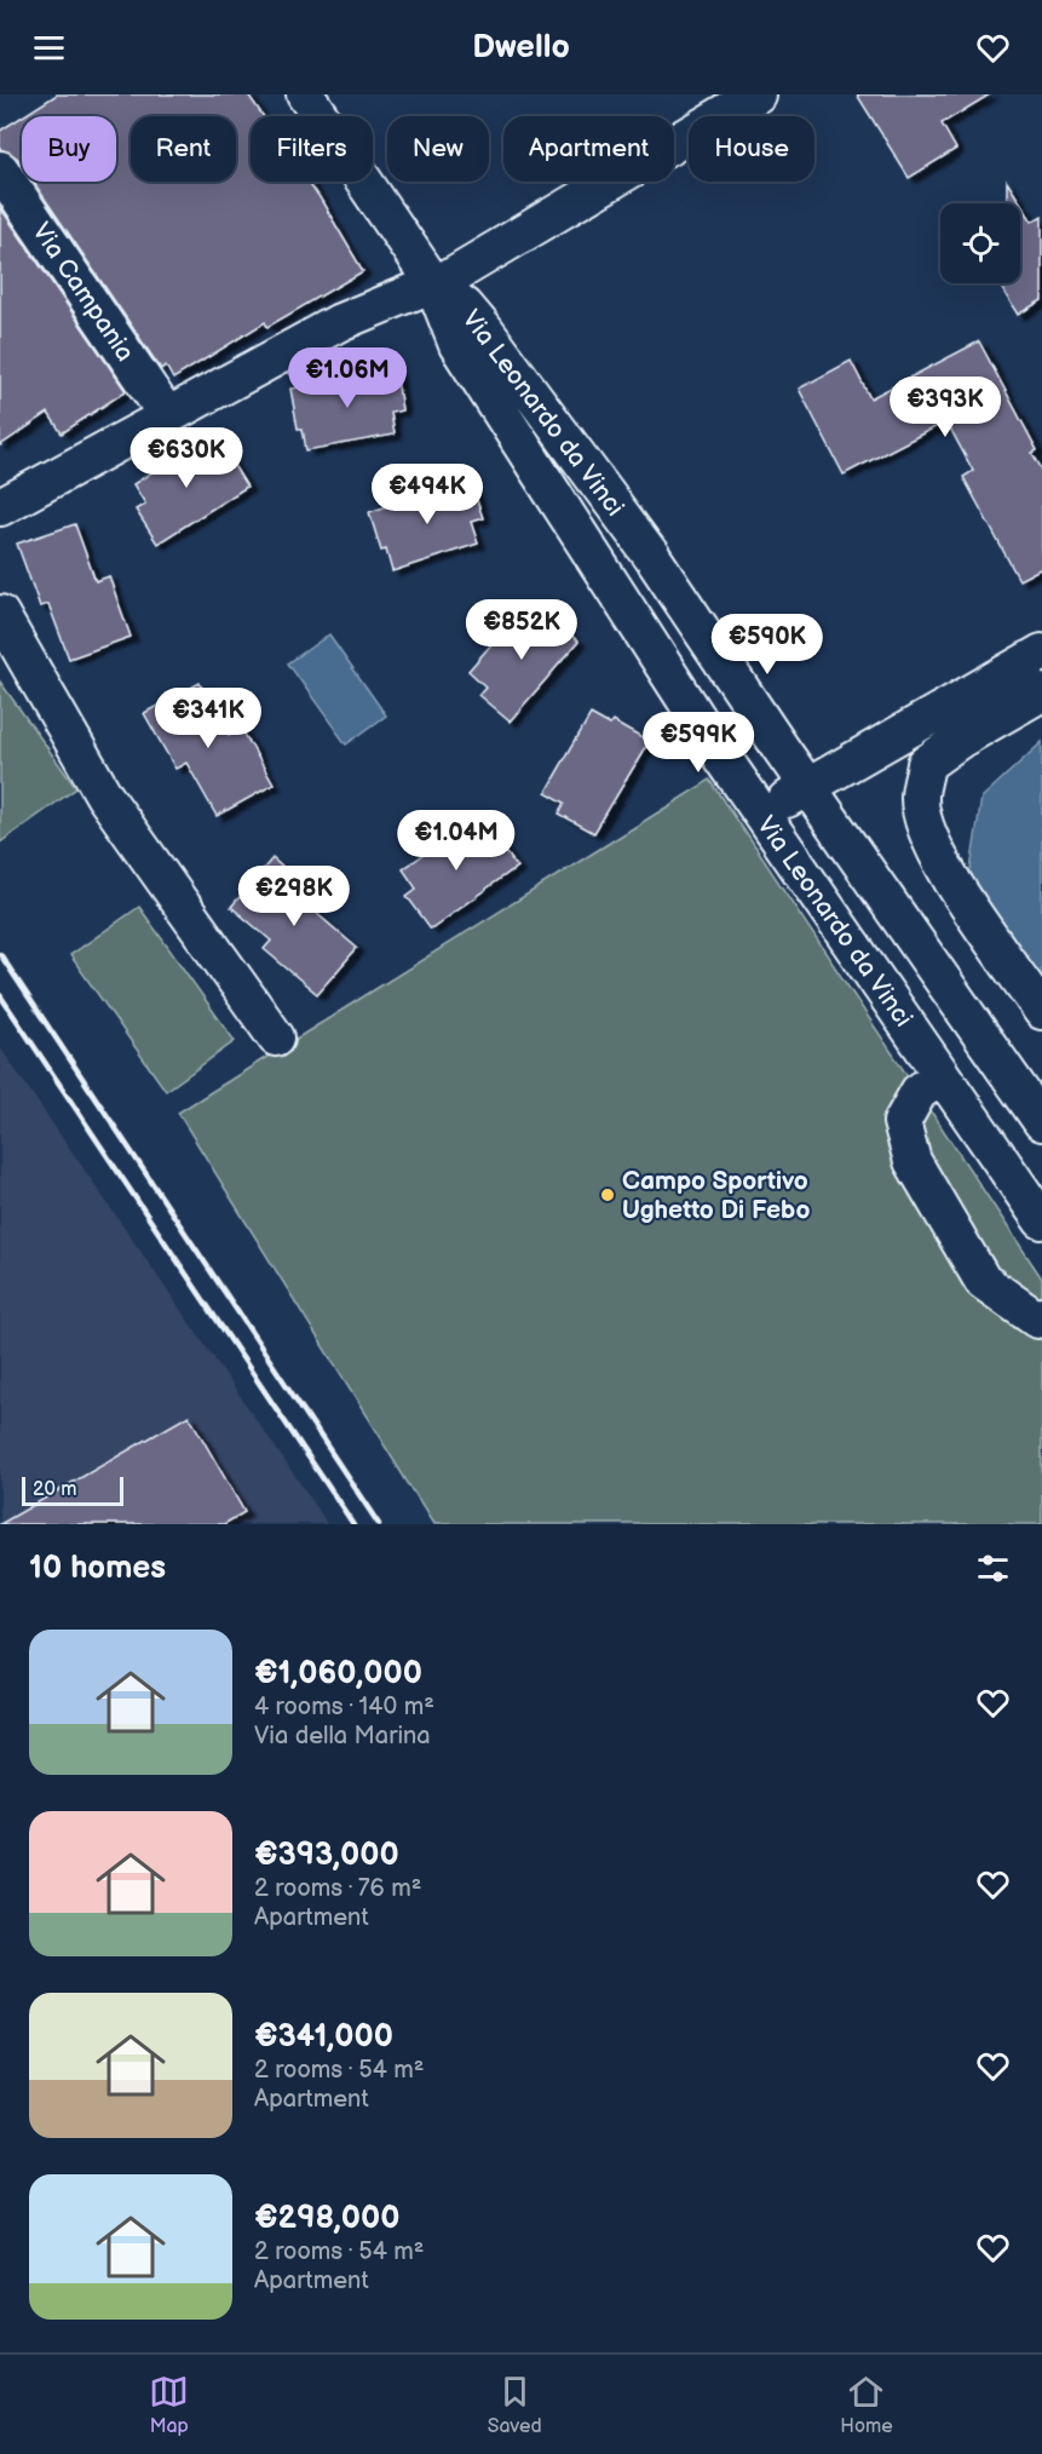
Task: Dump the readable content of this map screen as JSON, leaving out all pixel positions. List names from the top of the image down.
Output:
{
  "streets": {
    "street": ["Via Campania", "Via Leonardo da Vinci"]
  },
  "places": ["Campo Sportivo Ughetto Di Febo"],
  "scale_bar": "20 m",
  "page": {
    "header": "Dwello",
    "chip": [
      "Buy",
      "Rent",
      "Filters",
      "New",
      "Apartment",
      "House"
    ],
    "price": [
      "€1.06M",
      "€393K",
      "€630K",
      "€494K",
      "€852K",
      "€590K",
      "€341K",
      "€599K",
      "€1.04M",
      "€298K"
    ],
    "scale": "20 m",
    "heading": "10 homes",
    "list": [
      {
        "name": "€1,060,000",
        "note": "4 rooms · 140 m² · Via della Marina"
      },
      {
        "name": "€393,000",
        "note": "2 rooms · 76 m² · Apartment"
      },
      {
        "name": "€341,000",
        "note": "2 rooms · 54 m² · Apartment"
      },
      {
        "name": "€298,000",
        "note": "2 rooms · 54 m² · Apartment"
      }
    ],
    "tabs": ["Map", "Saved", "Home"]
  }
}
